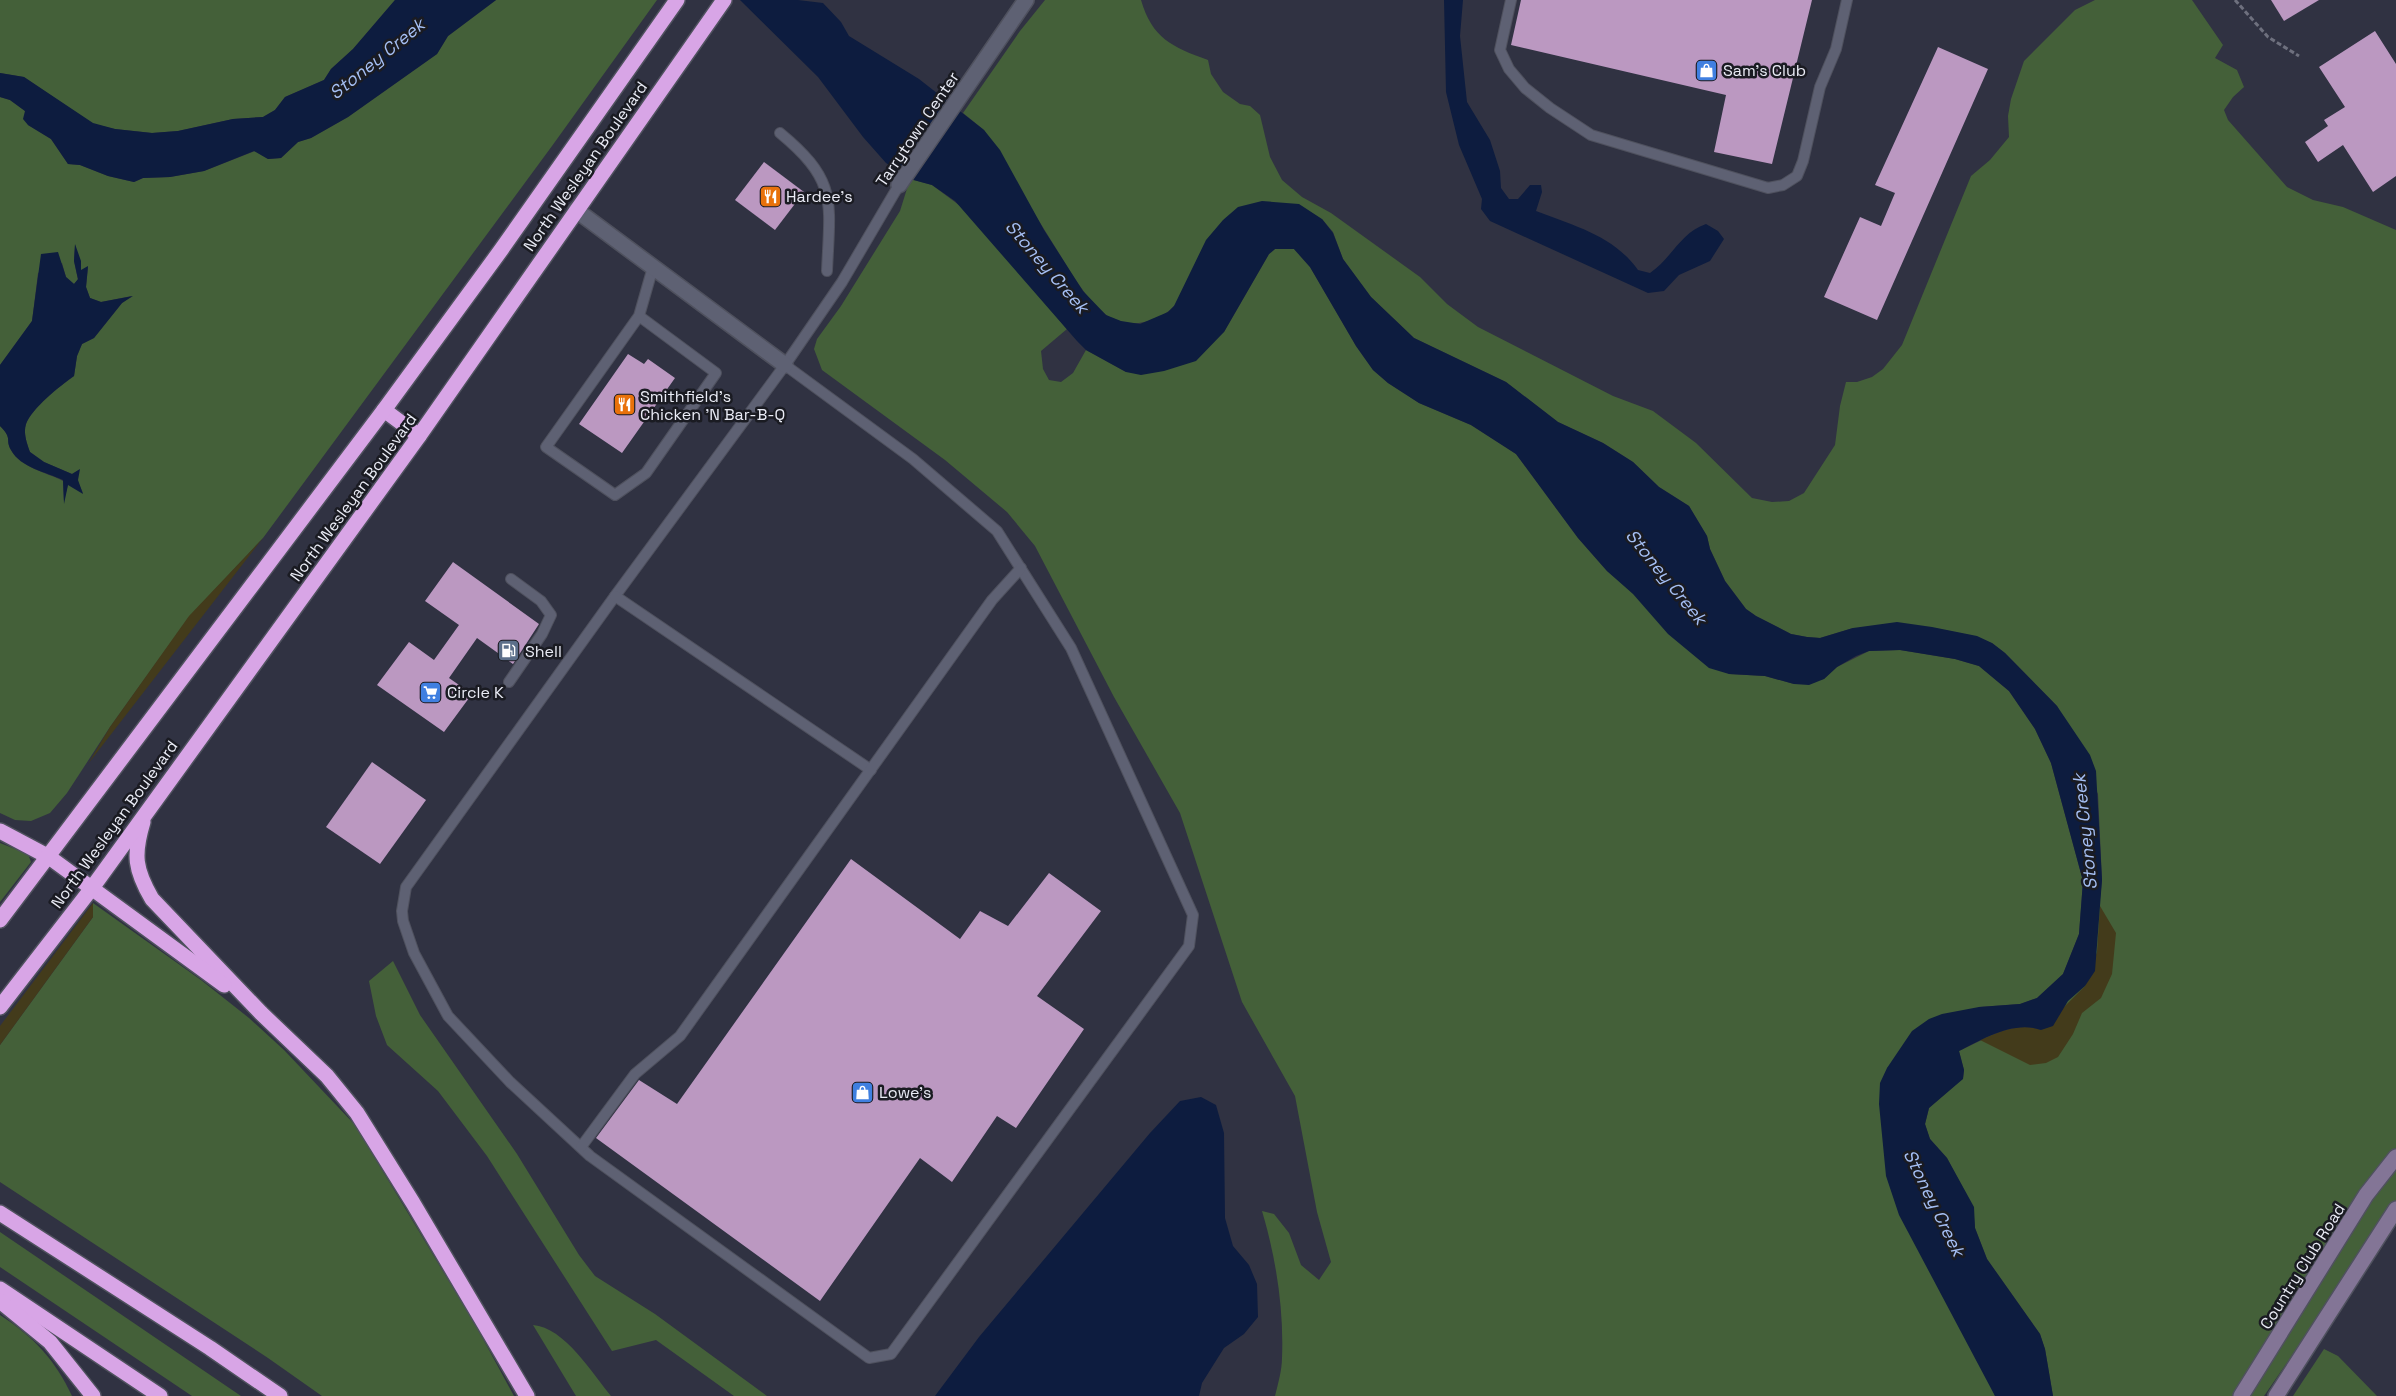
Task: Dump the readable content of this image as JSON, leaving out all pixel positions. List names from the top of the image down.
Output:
{
  "streets": {
    "highway": ["North Wesleyan Boulevard"],
    "street": ["Tarrytown Center", "Country Club Road"]
  },
  "water": ["Stoney Creek"],
  "places": {
    "shop": ["Sam's Club", "Lowe's"],
    "restaurant": ["Hardee's", "Smithfield's Chicken 'N Bar-B-Q"],
    "fuel station": ["Shell"],
    "supermarket": ["Circle K"]
  }
}
